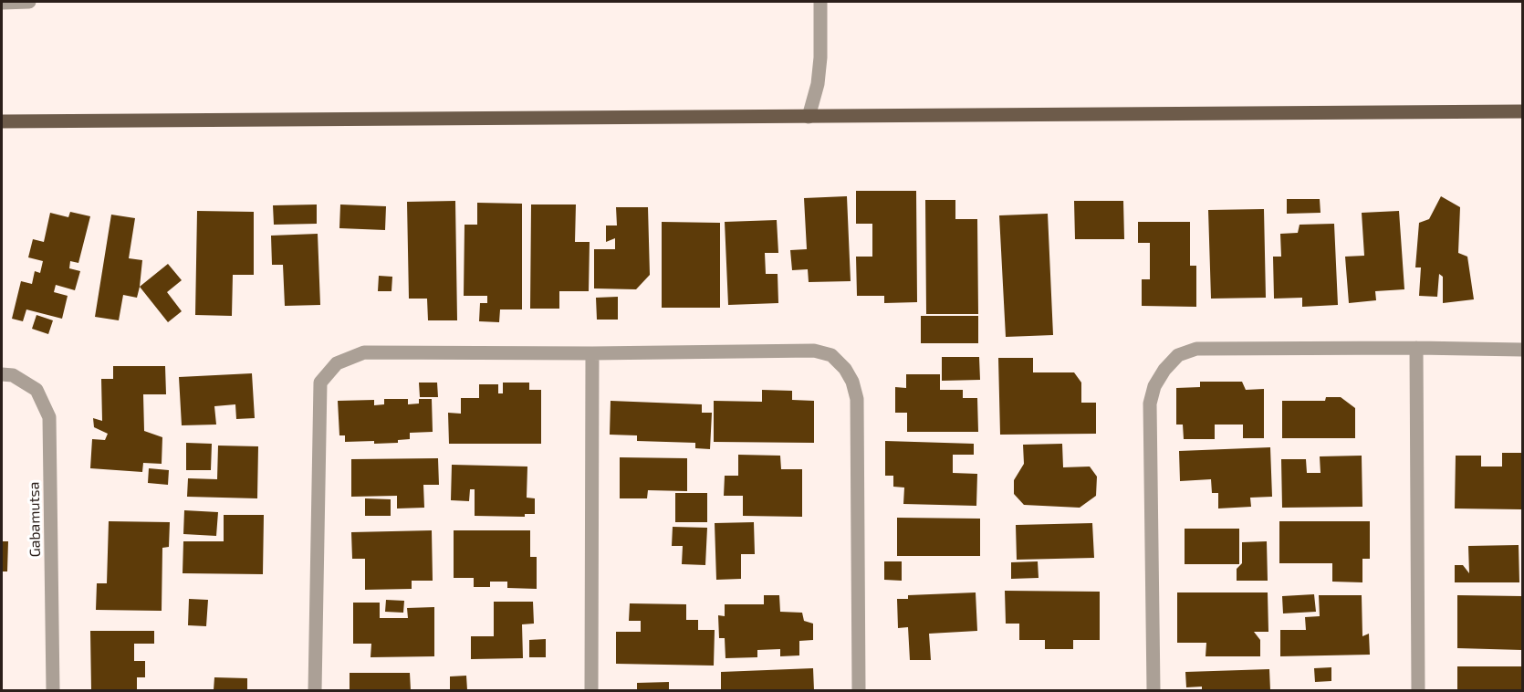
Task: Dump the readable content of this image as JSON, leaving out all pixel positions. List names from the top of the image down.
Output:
{
  "streets": {
    "street": ["Gabamutsa"]
  }
}
